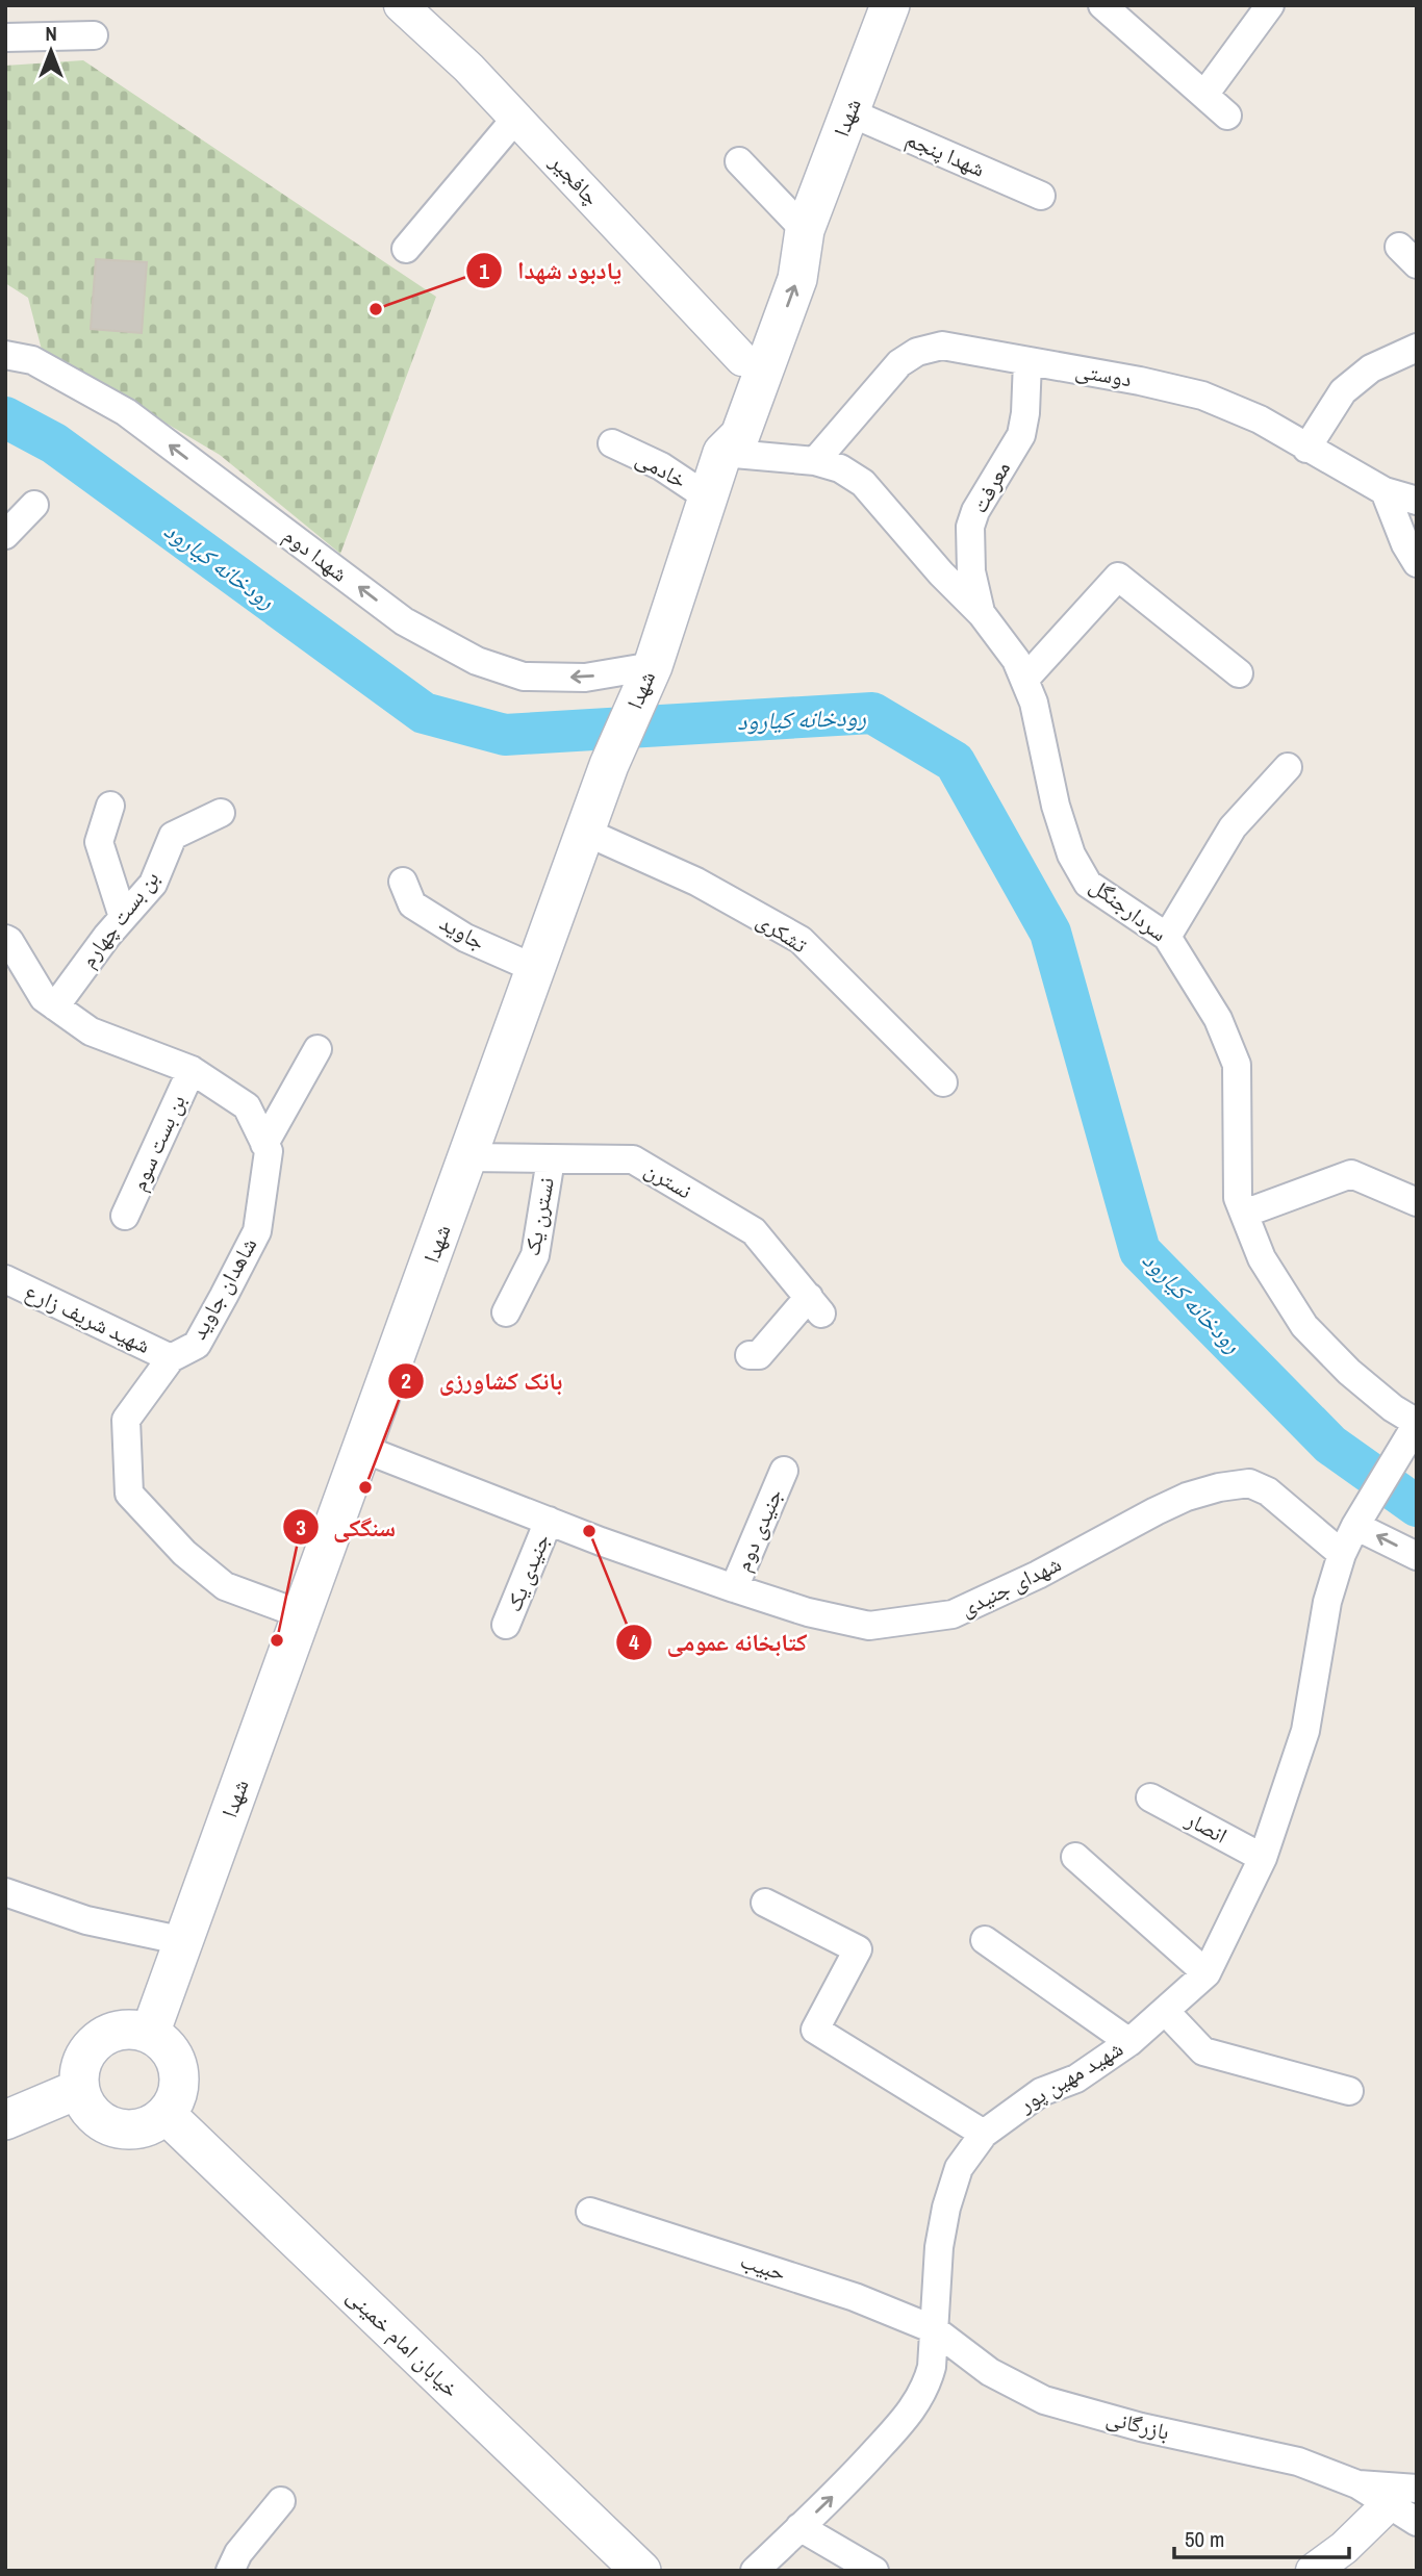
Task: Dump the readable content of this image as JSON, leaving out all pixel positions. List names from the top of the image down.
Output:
{
  "streets": {
    "main road": ["شهدا", "خیابان امام خمینی"],
    "street": [
      "شهدا پنجم",
      "چافجیر",
      "دوستی",
      "خادمی",
      "معرفت",
      "شهدا دوم",
      "سردارجنگل",
      "بن بست چهارم",
      "جاوید",
      "تشکری",
      "بن بست سوم",
      "نسترن",
      "نسترن یک",
      "شاهدان جاوید",
      "شهید شریف زارع",
      "جنیدی دوم",
      "جنیدی یک",
      "شهدای جنیدی",
      "انصار",
      "شهید مهین پور",
      "حبیب",
      "بازرگانی"
    ]
  },
  "crossings": [
    ["شهدا", "شهدا پنجم"],
    ["شهدا", "چافجیر"],
    ["شهدا", "خادمی"],
    ["شهدا", "شهدا دوم"],
    ["شهدا", "سردارجنگل"],
    ["شهدا", "جاوید"],
    ["شهدا", "تشکری"],
    ["شهدا", "نسترن"],
    ["شهدا", "شاهدان جاوید"],
    ["شهدا", "شهدای جنیدی"],
    ["شهدا", "خیابان امام خمینی"],
    ["دوستی", "معرفت"],
    ["دوستی", "سردارجنگل"],
    ["معرفت", "سردارجنگل"],
    ["سردارجنگل", "شهید مهین پور"],
    ["بن بست چهارم", "شاهدان جاوید"],
    ["بن بست سوم", "شاهدان جاوید"],
    ["نسترن", "نسترن یک"],
    ["شاهدان جاوید", "شهید شریف زارع"],
    ["جنیدی دوم", "شهدای جنیدی"],
    ["جنیدی یک", "شهدای جنیدی"],
    ["شهدای جنیدی", "شهید مهین پور"],
    ["انصار", "شهید مهین پور"],
    ["شهید مهین پور", "حبیب"],
    ["شهید مهین پور", "بازرگانی"],
    ["حبیب", "بازرگانی"]
  ],
  "one_way": ["شهدا دوم"],
  "water": ["رودخانه کیارود"],
  "places": [
    "یادبود شهدا",
    "بانک کشاورزى",
    "کتابخانه عمومى",
    "سنگکى"
  ],
  "scale_bar": "50 m",
  "north": "top"
}
